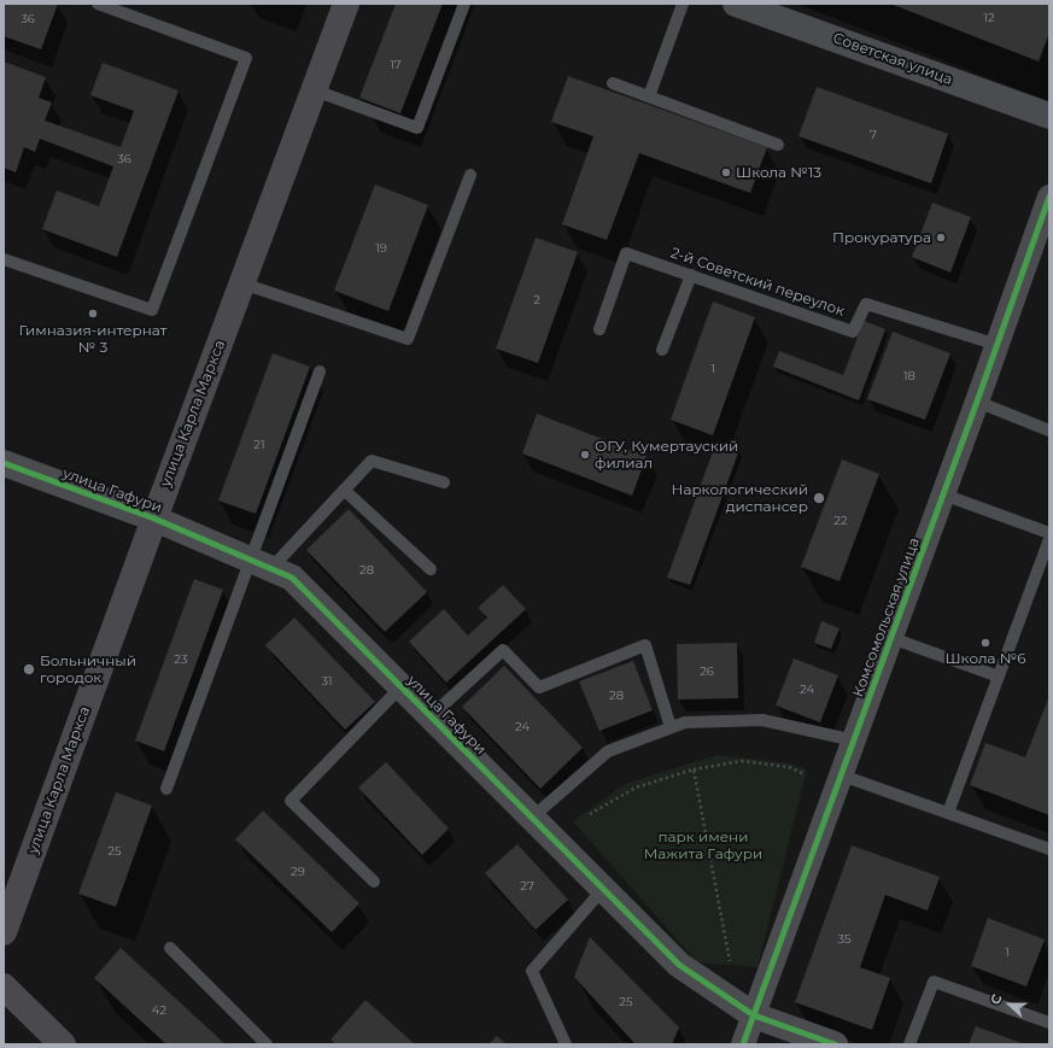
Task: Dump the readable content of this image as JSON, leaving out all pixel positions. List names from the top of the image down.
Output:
{
  "streets": {
    "main road": ["улица Карла Маркса"],
    "street": ["Советская улица", "улица Гафури", "Комсомольская улица"],
    "lane": ["2-й Советский переулок"]
  },
  "crossings": [
    ["2-й Советский переулок", "Комсомольская улица"],
    ["улица Карла Маркса", "улица Гафури"],
    ["улица Гафури", "Комсомольская улица"]
  ],
  "parks": ["парк имени Мажита Гафури"],
  "places": [
    "Школа №13",
    "Прокуратура",
    "Гимназия-интернат № 3",
    "ОГУ, Кумертауский филиал",
    "Наркологический диспансер",
    "Школа №6",
    "Больничный городок"
  ],
  "house_numbers": [
    "12",
    "36",
    "17",
    "7",
    "36",
    "19",
    "2",
    "1",
    "18",
    "21",
    "22",
    "28",
    "23",
    "26",
    "31",
    "24",
    "28",
    "24",
    "25",
    "29",
    "27",
    "35",
    "1",
    "25",
    "42"
  ],
  "north": "left"
}
